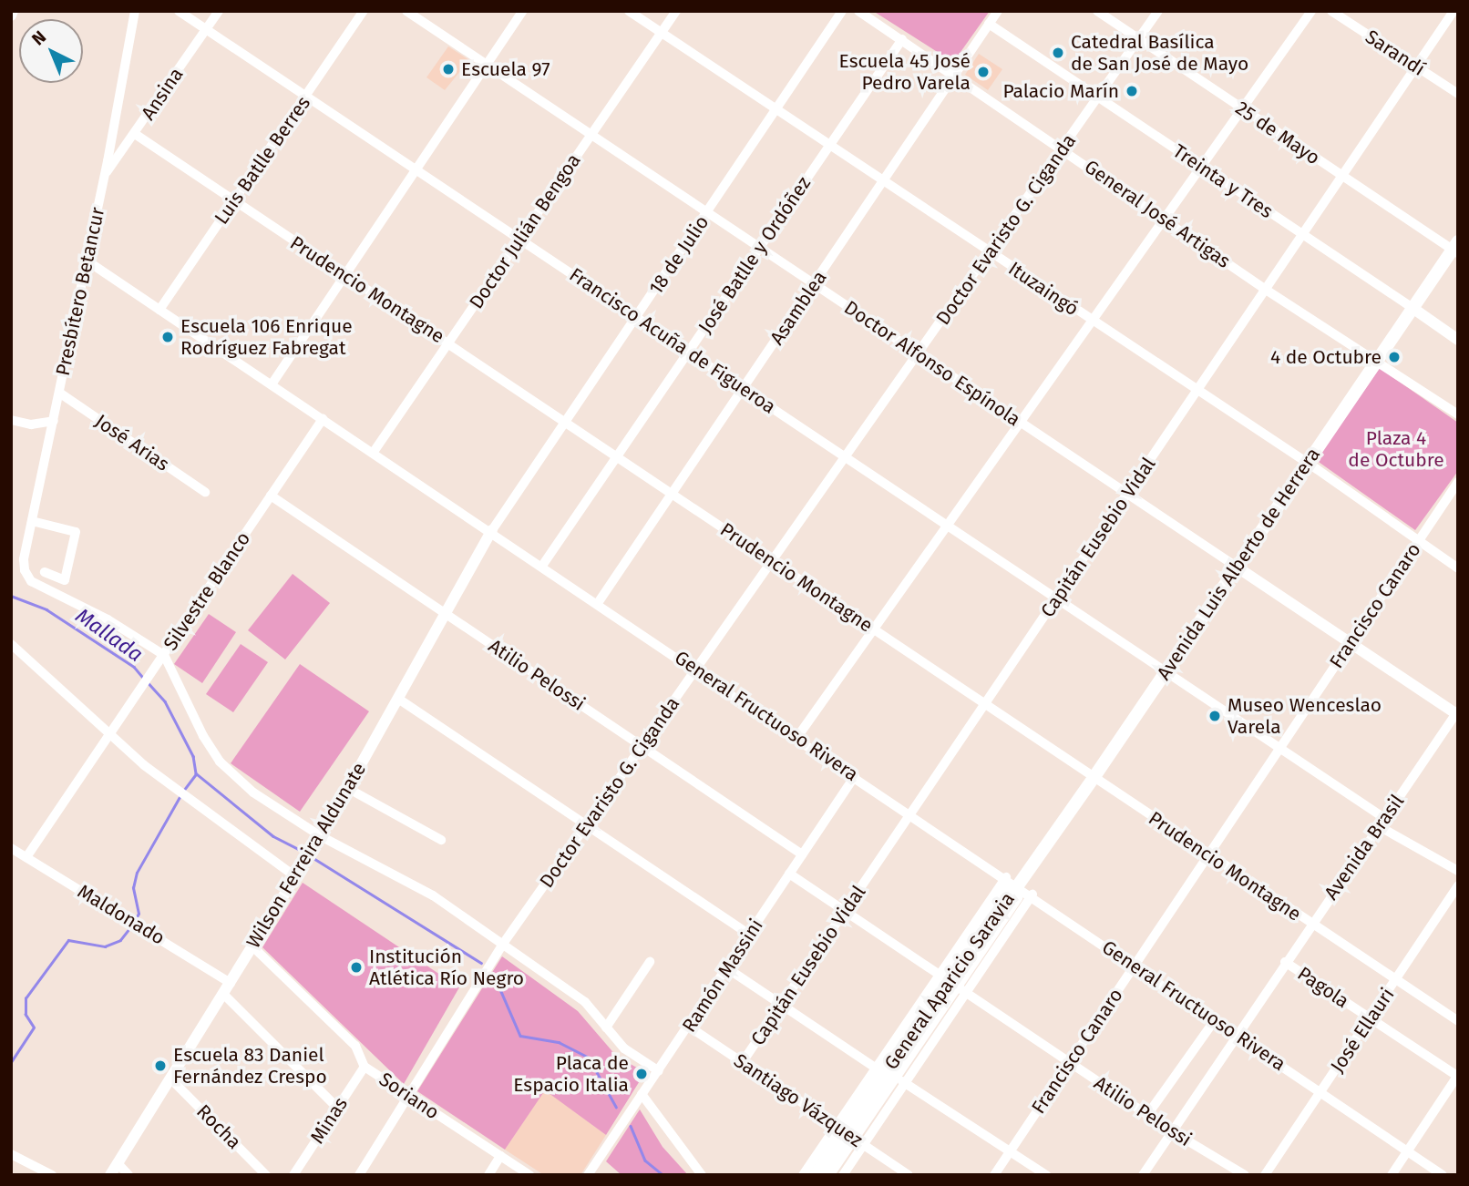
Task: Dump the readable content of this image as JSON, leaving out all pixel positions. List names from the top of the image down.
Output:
{
  "streets": {
    "main road": ["Avenida Luis Alberto de Herrera", "General Aparicio Saravia"],
    "street": [
      "Sarandí",
      "Ansina",
      "25 de Mayo",
      "Luis Batlle Berres",
      "Treinta y Tres",
      "General José Artigas",
      "Doctor Evaristo G. Ciganda",
      "Doctor Julián Bengoa",
      "18 de Julio",
      "José Batlle y Ordóñez",
      "Ituzaingó",
      "Prudencio Montagne",
      "Presbítero Betancur",
      "Asamblea",
      "Francisco Acuña de Figueroa",
      "Doctor Alfonso Espínola",
      "José Arias",
      "Capitán Eusebio Vidal",
      "Silvestre Blanco",
      "Francisco Canaro",
      "Atilio Pelossi",
      "General Fructuoso Rivera",
      "Avenida Brasil",
      "Wilson Ferreira Aldunate",
      "Maldonado",
      "Ramón Massini",
      "Pagola",
      "José Ellauri",
      "Soriano",
      "Santiago Vázquez",
      "Minas",
      "Rocha"
    ]
  },
  "crossings": [
    ["Sarandí", "Capitán Eusebio Vidal"],
    ["Ansina", "Prudencio Montagne"],
    ["Ansina", "Presbítero Betancur"],
    ["Ansina", "Francisco Acuña de Figueroa"],
    ["25 de Mayo", "Doctor Evaristo G. Ciganda"],
    ["25 de Mayo", "Capitán Eusebio Vidal"],
    ["25 de Mayo", "Avenida Luis Alberto de Herrera"],
    ["Luis Batlle Berres", "Prudencio Montagne"],
    ["Luis Batlle Berres", "Francisco Acuña de Figueroa"],
    ["Luis Batlle Berres", "General Fructuoso Rivera"],
    ["Treinta y Tres", "Doctor Evaristo G. Ciganda"],
    ["Treinta y Tres", "Asamblea"],
    ["Treinta y Tres", "Capitán Eusebio Vidal"],
    ["Treinta y Tres", "Avenida Luis Alberto de Herrera"],
    ["General José Artigas", "Doctor Evaristo G. Ciganda"],
    ["General José Artigas", "José Batlle y Ordóñez"],
    ["General José Artigas", "Asamblea"],
    ["General José Artigas", "Capitán Eusebio Vidal"],
    ["General José Artigas", "Avenida Luis Alberto de Herrera"],
    ["Doctor Evaristo G. Ciganda", "Ituzaingó"],
    ["Doctor Evaristo G. Ciganda", "Prudencio Montagne"],
    ["Doctor Evaristo G. Ciganda", "Francisco Acuña de Figueroa"],
    ["Doctor Evaristo G. Ciganda", "Doctor Alfonso Espínola"],
    ["Doctor Evaristo G. Ciganda", "Atilio Pelossi"],
    ["Doctor Evaristo G. Ciganda", "General Fructuoso Rivera"],
    ["Doctor Evaristo G. Ciganda", "Soriano"],
    ["Doctor Julián Bengoa", "Ituzaingó"],
    ["Doctor Julián Bengoa", "Prudencio Montagne"],
    ["Doctor Julián Bengoa", "Francisco Acuña de Figueroa"],
    ["Doctor Julián Bengoa", "Doctor Alfonso Espínola"],
    ["Doctor Julián Bengoa", "General Fructuoso Rivera"],
    ["18 de Julio", "Ituzaingó"],
    ["18 de Julio", "Prudencio Montagne"],
    ["18 de Julio", "Francisco Acuña de Figueroa"],
    ["18 de Julio", "Doctor Alfonso Espínola"],
    ["18 de Julio", "General Fructuoso Rivera"],
    ["18 de Julio", "Wilson Ferreira Aldunate"],
    ["José Batlle y Ordóñez", "Ituzaingó"],
    ["José Batlle y Ordóñez", "Prudencio Montagne"],
    ["José Batlle y Ordóñez", "Francisco Acuña de Figueroa"],
    ["José Batlle y Ordóñez", "Doctor Alfonso Espínola"],
    ["José Batlle y Ordóñez", "General Fructuoso Rivera"],
    ["Ituzaingó", "Asamblea"],
    ["Ituzaingó", "Capitán Eusebio Vidal"],
    ["Ituzaingó", "Avenida Luis Alberto de Herrera"],
    ["Ituzaingó", "Francisco Canaro"],
    ["Prudencio Montagne", "Asamblea"],
    ["Prudencio Montagne", "Capitán Eusebio Vidal"],
    ["Prudencio Montagne", "Avenida Luis Alberto de Herrera"],
    ["Prudencio Montagne", "Francisco Canaro"],
    ["Prudencio Montagne", "Avenida Brasil"],
    ["Prudencio Montagne", "José Ellauri"],
    ["Presbítero Betancur", "José Arias"],
    ["Presbítero Betancur", "Silvestre Blanco"],
    ["Presbítero Betancur", "General Fructuoso Rivera"],
    ["Asamblea", "Francisco Acuña de Figueroa"],
    ["Asamblea", "Doctor Alfonso Espínola"],
    ["Asamblea", "General Fructuoso Rivera"],
    ["Francisco Acuña de Figueroa", "Capitán Eusebio Vidal"],
    ["Francisco Acuña de Figueroa", "Avenida Luis Alberto de Herrera"],
    ["Francisco Acuña de Figueroa", "Francisco Canaro"],
    ["Francisco Acuña de Figueroa", "Avenida Brasil"],
    ["Doctor Alfonso Espínola", "Capitán Eusebio Vidal"],
    ["Doctor Alfonso Espínola", "Avenida Luis Alberto de Herrera"],
    ["Doctor Alfonso Espínola", "Francisco Canaro"],
    ["Doctor Alfonso Espínola", "Avenida Brasil"],
    ["Capitán Eusebio Vidal", "Atilio Pelossi"],
    ["Capitán Eusebio Vidal", "General Fructuoso Rivera"],
    ["Capitán Eusebio Vidal", "Santiago Vázquez"],
    ["Avenida Luis Alberto de Herrera", "General Fructuoso Rivera"],
    ["Avenida Luis Alberto de Herrera", "General Aparicio Saravia"],
    ["Silvestre Blanco", "Atilio Pelossi"],
    ["Silvestre Blanco", "General Fructuoso Rivera"],
    ["Silvestre Blanco", "Maldonado"],
    ["Francisco Canaro", "Atilio Pelossi"],
    ["Francisco Canaro", "General Fructuoso Rivera"],
    ["Atilio Pelossi", "Avenida Brasil"],
    ["Atilio Pelossi", "Wilson Ferreira Aldunate"],
    ["Atilio Pelossi", "Ramón Massini"],
    ["Atilio Pelossi", "General Aparicio Saravia"],
    ["General Fructuoso Rivera", "Avenida Brasil"],
    ["General Fructuoso Rivera", "Wilson Ferreira Aldunate"],
    ["General Fructuoso Rivera", "Ramón Massini"],
    ["General Fructuoso Rivera", "General Aparicio Saravia"],
    ["General Fructuoso Rivera", "José Ellauri"],
    ["Avenida Brasil", "Pagola"],
    ["Wilson Ferreira Aldunate", "Maldonado"],
    ["Wilson Ferreira Aldunate", "Soriano"],
    ["Wilson Ferreira Aldunate", "Rocha"],
    ["Ramón Massini", "Santiago Vázquez"],
    ["General Aparicio Saravia", "Santiago Vázquez"],
    ["Pagola", "José Ellauri"],
    ["Soriano", "Minas"]
  ],
  "water": ["Mallada"],
  "parks": ["Plaza 4 de Octubre"],
  "places": [
    "Catedral Basílica de San José de Mayo",
    "Escuela 97",
    "Escuela 45 José Pedro Varela",
    "Palacio Marín",
    "Escuela 106 Enrique Rodríguez Fabregat",
    "4 de Octubre",
    "Museo Wenceslao Varela",
    "Institución Atlética Río Negro",
    "Escuela 83 Daniel Fernández Crespo",
    "Placa de Espacio Italia"
  ],
  "north": "top left"
}
